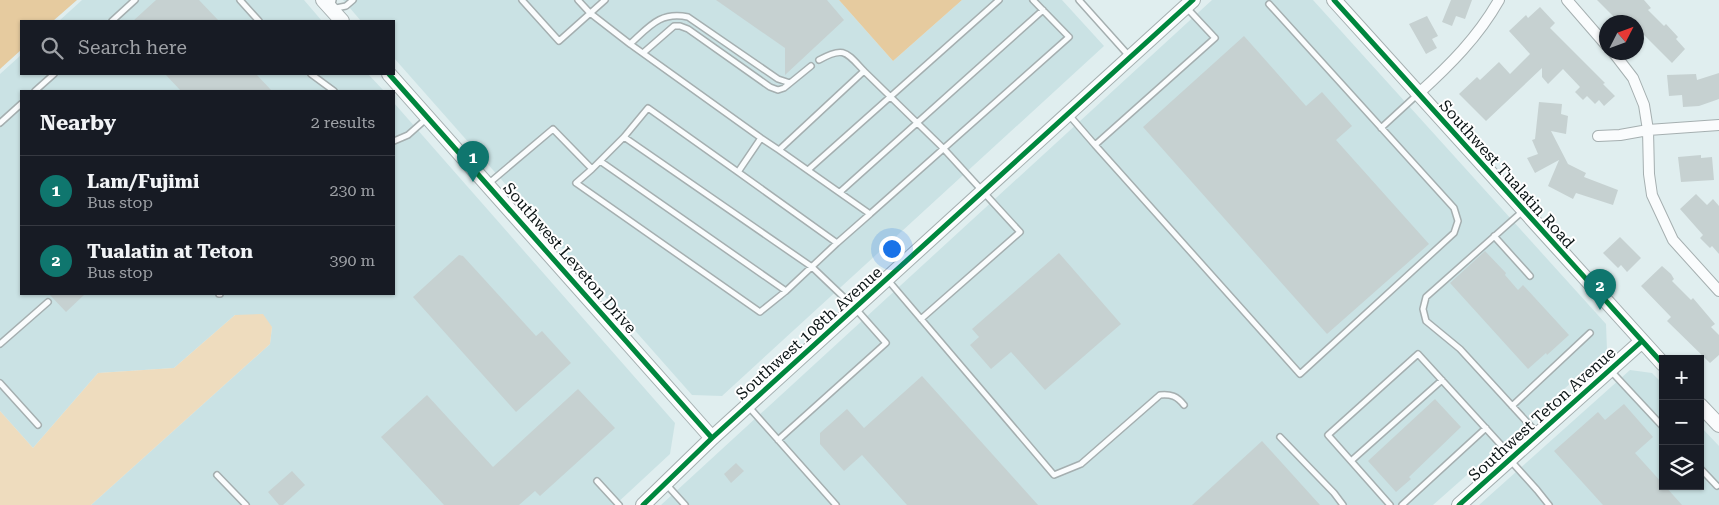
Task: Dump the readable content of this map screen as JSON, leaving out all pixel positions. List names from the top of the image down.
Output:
{
  "streets": {
    "street": [
      "Southwest Tualatin Road",
      "Southwest Leveton Drive",
      "Southwest 108th Avenue",
      "Southwest Teton Avenue"
    ]
  },
  "crossings": [
    ["Southwest Tualatin Road", "Southwest Teton Avenue"],
    ["Southwest Leveton Drive", "Southwest 108th Avenue"]
  ],
  "north": "top right",
  "page": {
    "search": "Search here",
    "heading": ["Nearby", "2 results"],
    "pins": ["1", "2"],
    "list": [
      {
        "mark": "1",
        "name": "Lam/Fujimi",
        "note": "Bus stop",
        "value": "230 m"
      },
      {
        "mark": "2",
        "name": "Tualatin at Teton",
        "note": "Bus stop",
        "value": "390 m"
      }
    ],
    "map_buttons": ["+", "−"]
  }
}
